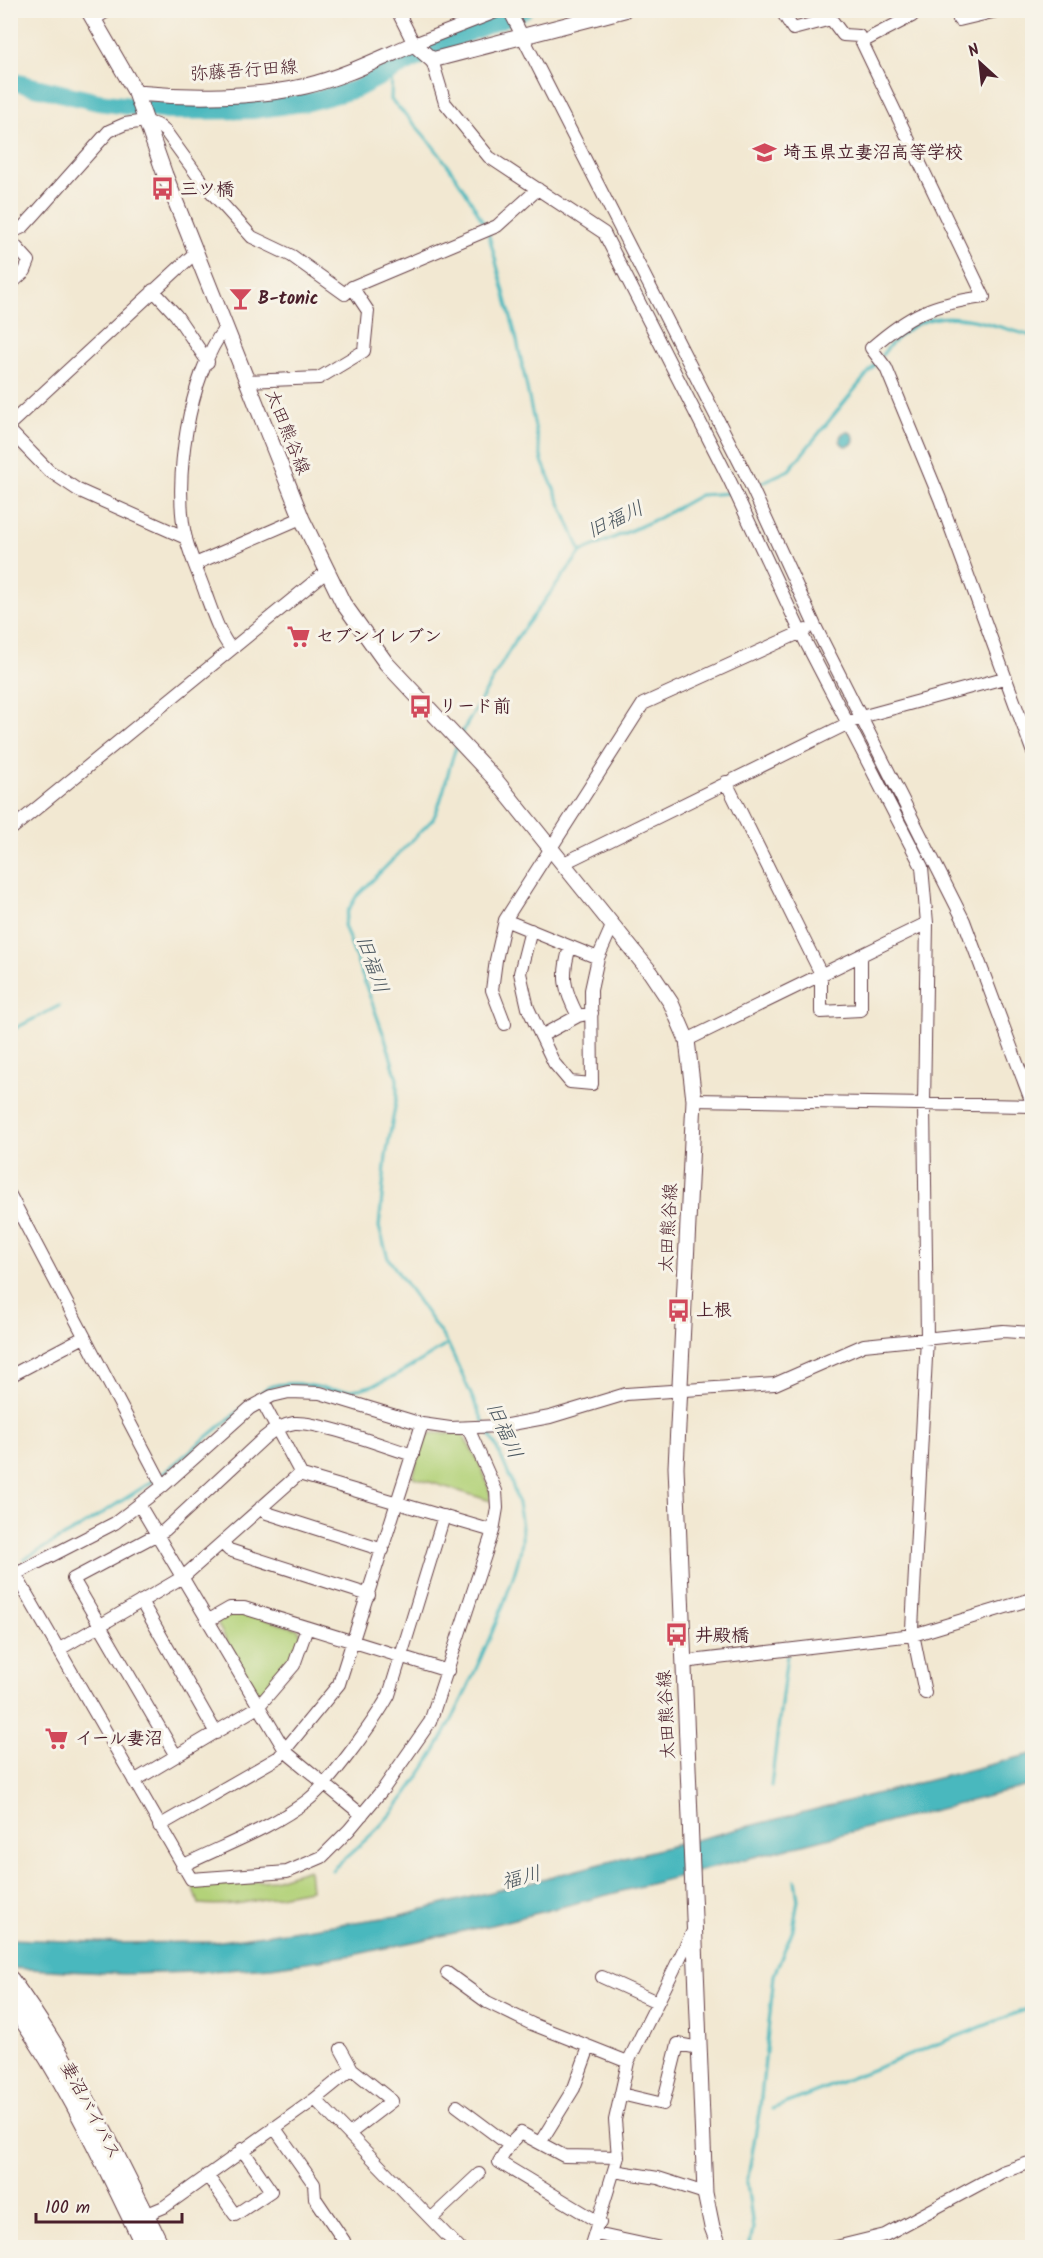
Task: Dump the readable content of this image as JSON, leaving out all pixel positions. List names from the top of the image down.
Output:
{
  "streets": {
    "highway": ["妻沼バイパス"],
    "main road": ["弥藤吾行田線", "太田熊谷線"]
  },
  "crossings": [
    ["弥藤吾行田線", "太田熊谷線"]
  ],
  "water": ["旧福川", "福川"],
  "places": {
    "school or university": ["埼玉県立妻沼高等学校"],
    "bus stop": [
      "三ツ橋",
      "リード前",
      "上根",
      "井殿橋"
    ],
    "bar": ["B-tonic"],
    "supermarket": ["セブンイレブン", "イール妻沼"]
  },
  "scale_bar": "100 m",
  "north": "top left"
}
